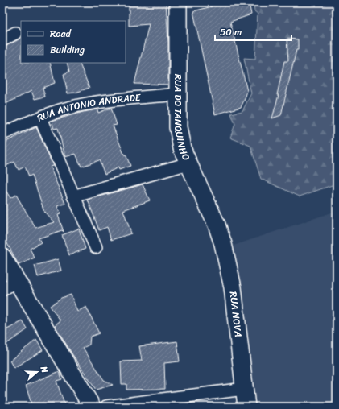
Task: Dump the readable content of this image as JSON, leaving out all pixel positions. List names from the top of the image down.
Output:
{
  "streets": {
    "street": ["RUA ANTONIO ANDRADE", "RUA DO TANQUINHO", "RUA NOVA"]
  },
  "crossings": [
    ["RUA ANTONIO ANDRADE", "RUA DO TANQUINHO"],
    ["RUA DO TANQUINHO", "RUA NOVA"]
  ],
  "legend": ["Road", "Building"],
  "scale_bar": "50 m",
  "north": "right"
}
